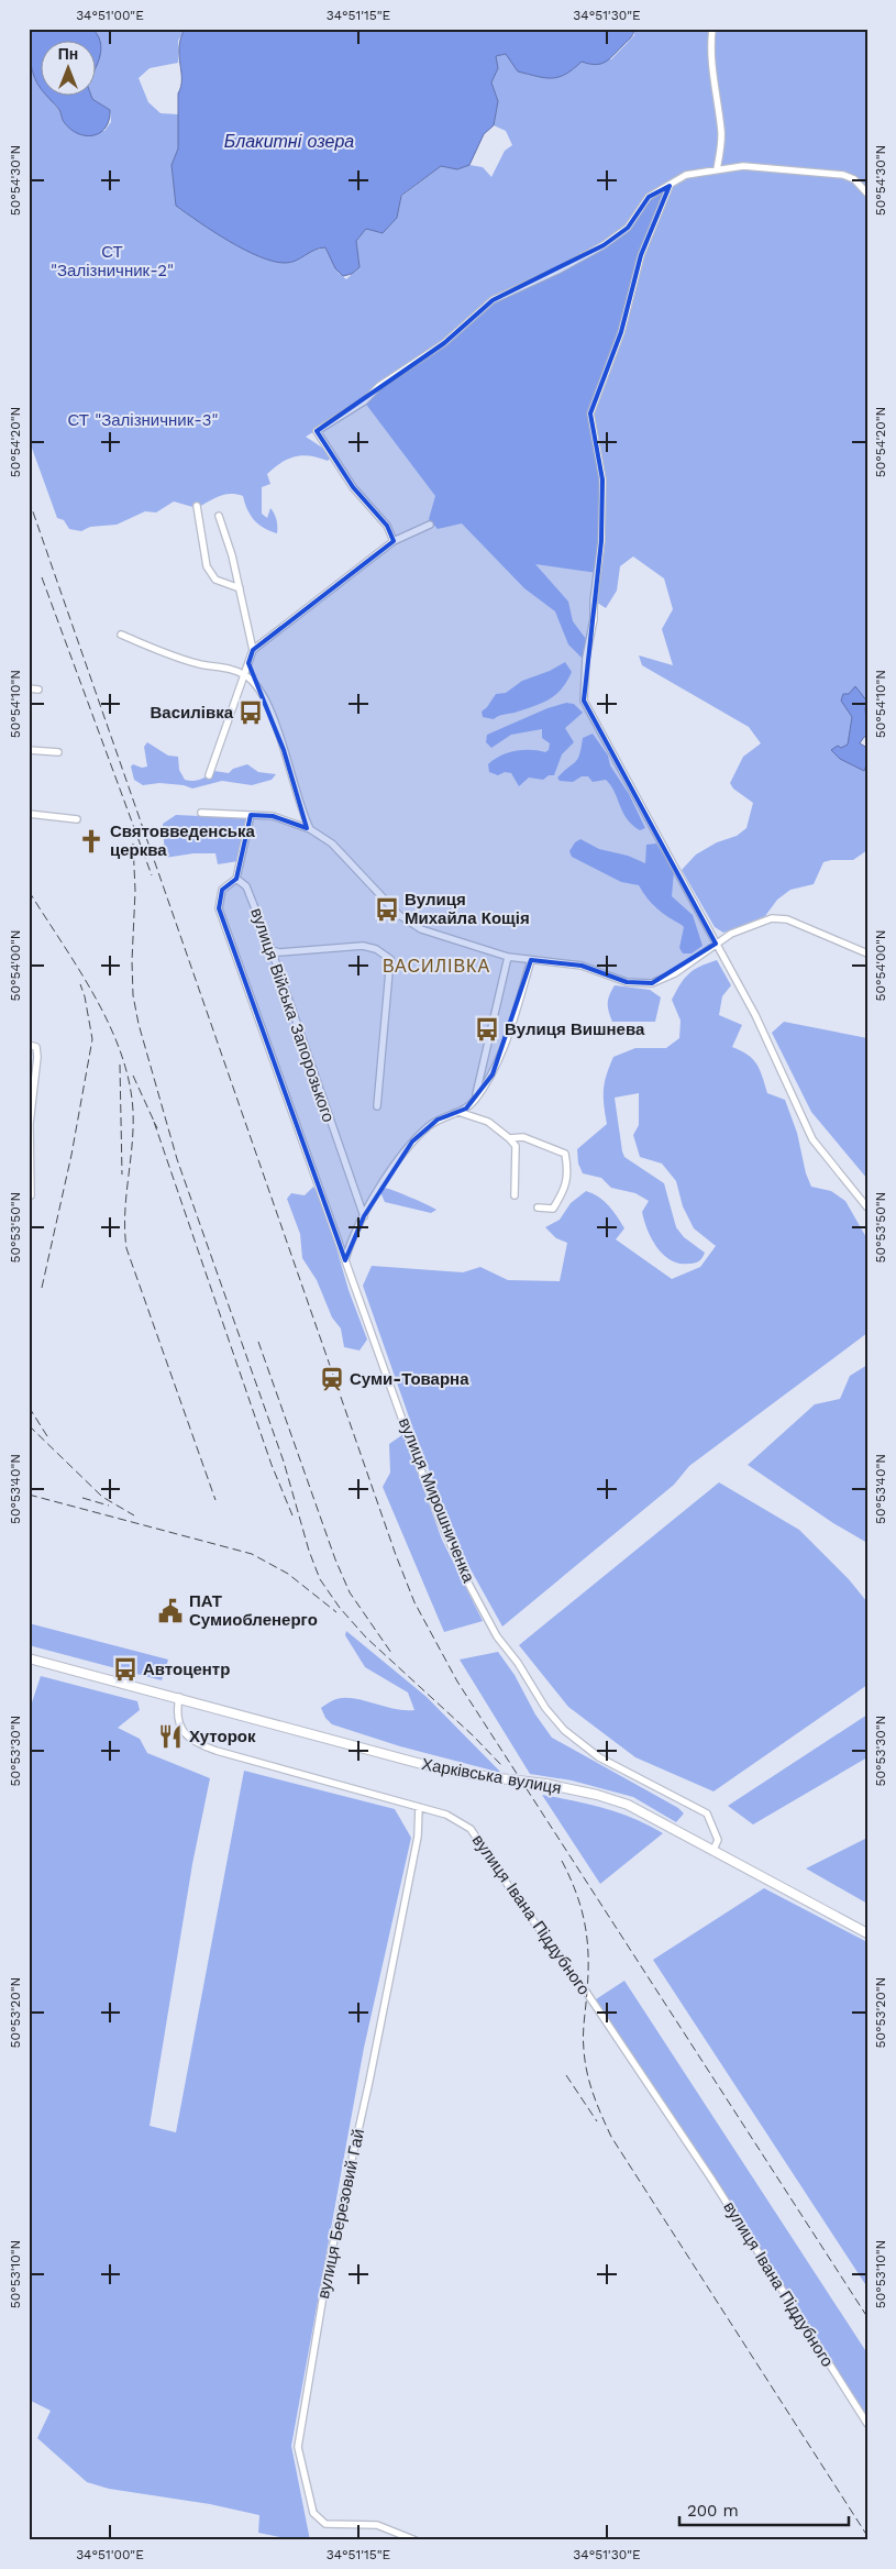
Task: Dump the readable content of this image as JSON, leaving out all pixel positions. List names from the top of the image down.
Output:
{
  "streets": {
    "main road": ["Харківська вулиця"],
    "street": [
      "вулиця Війська Запорозького",
      "вулиця Мирошниченка",
      "вулиця Івана Піддубного",
      "вулиця Березовий Гай"
    ]
  },
  "crossings": [
    ["вулиця Війська Запорозького", "вулиця Мирошниченка"],
    ["вулиця Мирошниченка", "Харківська вулиця"],
    ["Харківська вулиця", "вулиця Івана Піддубного"],
    ["вулиця Івана Піддубного", "вулиця Березовий Гай"]
  ],
  "districts": ["ВАСИЛІВКА"],
  "water": ["Блакитні озера"],
  "parks": ["СТ \"Залізничник-2\"", "СТ \"Залізничник-3\""],
  "places": {
    "bus stop": [
      "Василівка",
      "Вулиця Михайла Кощія",
      "Вулиця Вишнева",
      "Автоцентр"
    ],
    "church": ["Святовведенська церква"],
    "station": ["Суми-Товарна"],
    "public building": ["ПАТ Сумиобленерго"],
    "restaurant": ["Хуторок"]
  },
  "scale_bar": "200 m",
  "north": "top",
  "coordinates": [
    "34°51'00\"E",
    "34°51'15\"E",
    "34°51'30\"E",
    "50°54'30\"N",
    "50°54'20\"N",
    "50°54'10\"N",
    "50°54'00\"N",
    "50°53'50\"N",
    "50°53'40\"N",
    "50°53'30\"N",
    "50°53'20\"N",
    "50°53'10\"N"
  ]
}
